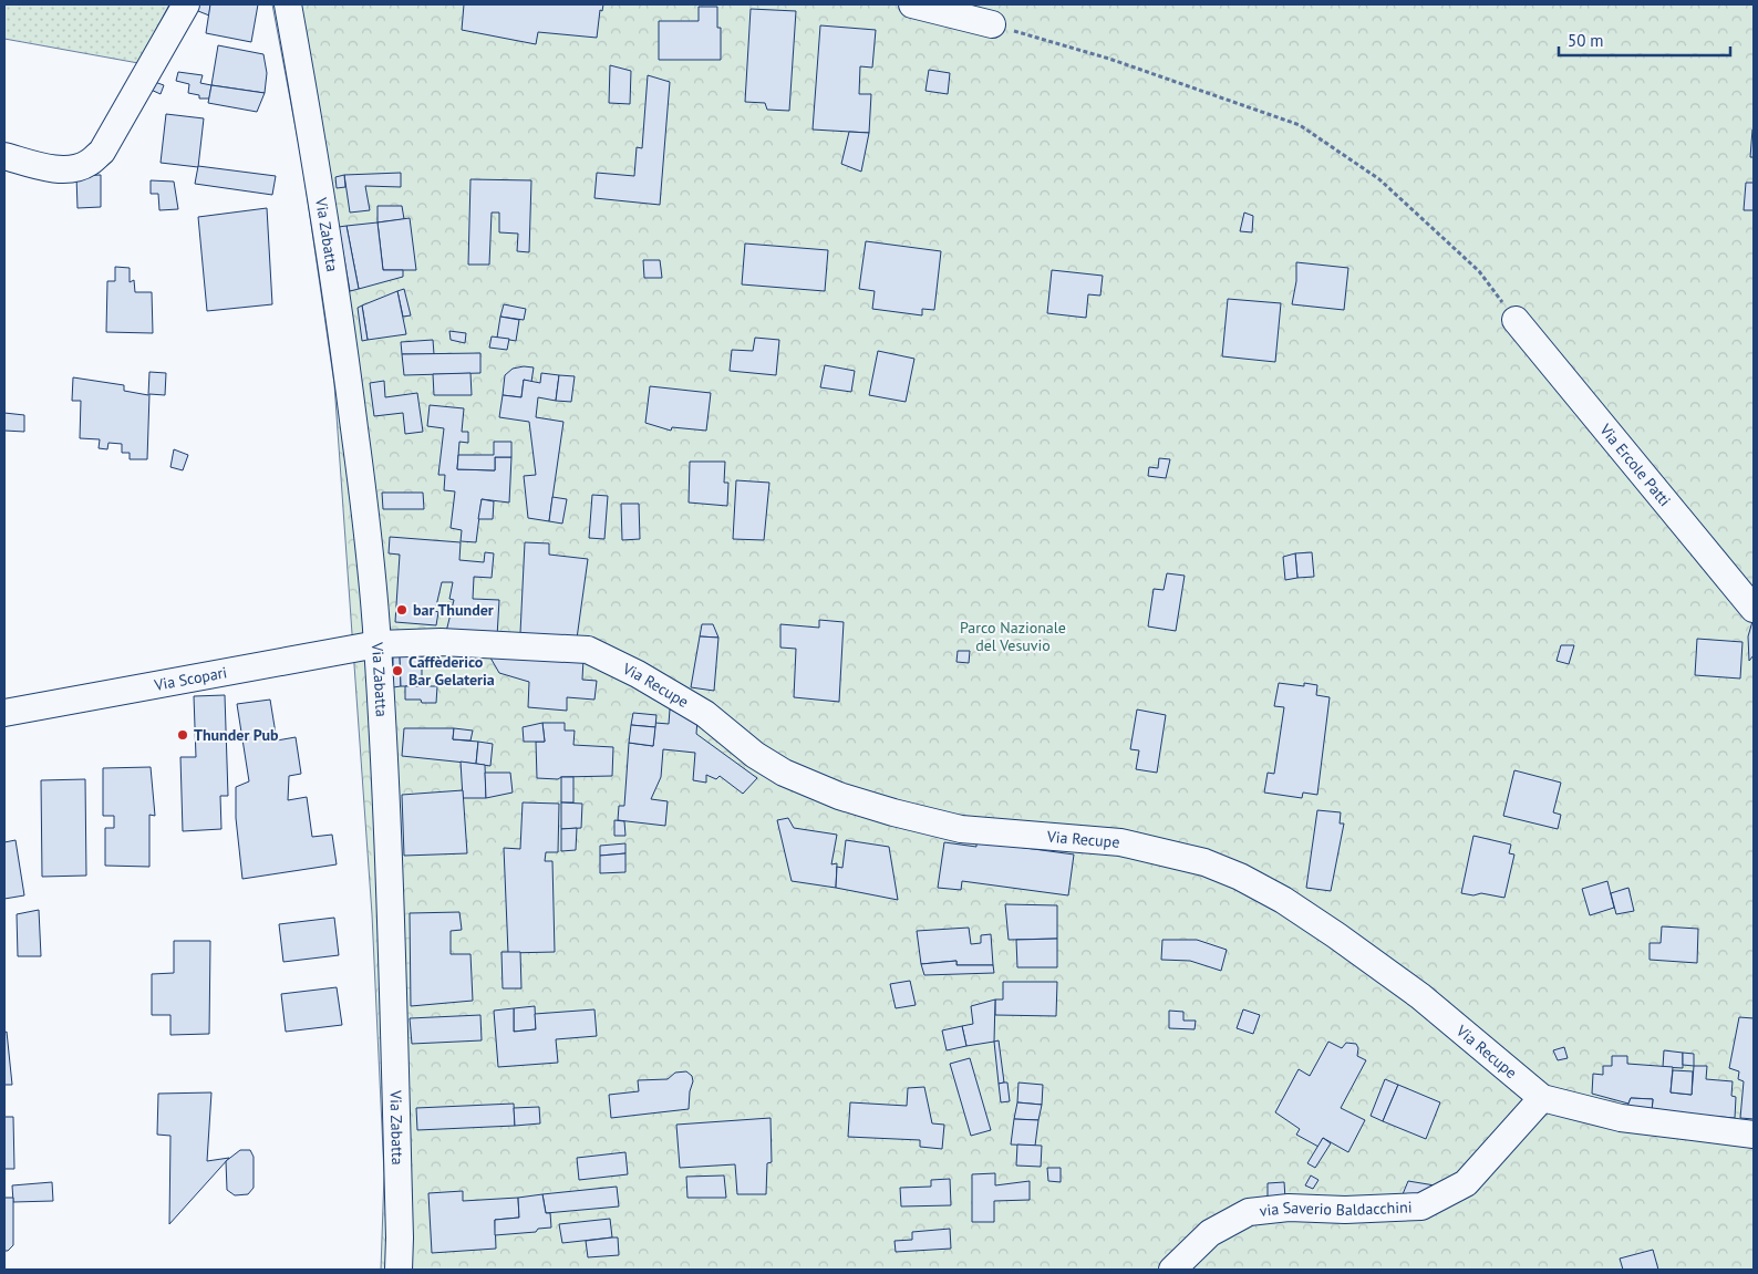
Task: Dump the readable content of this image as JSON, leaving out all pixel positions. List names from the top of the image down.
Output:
{
  "streets": {
    "street": [
      "Via Zabatta",
      "Via Ercole Patti",
      "Via Scopari",
      "Via Recupe",
      "via Saverio Baldacchini"
    ]
  },
  "crossings": [
    ["Via Zabatta", "Via Scopari"],
    ["Via Zabatta", "Via Recupe"],
    ["Via Scopari", "Via Recupe"],
    ["Via Recupe", "via Saverio Baldacchini"]
  ],
  "parks": ["Parco Nazionale del Vesuvio"],
  "places": ["bar Thunder", "Caffèderico Bar Gelateria", "Thunder Pub"],
  "scale_bar": "50 m"
}
